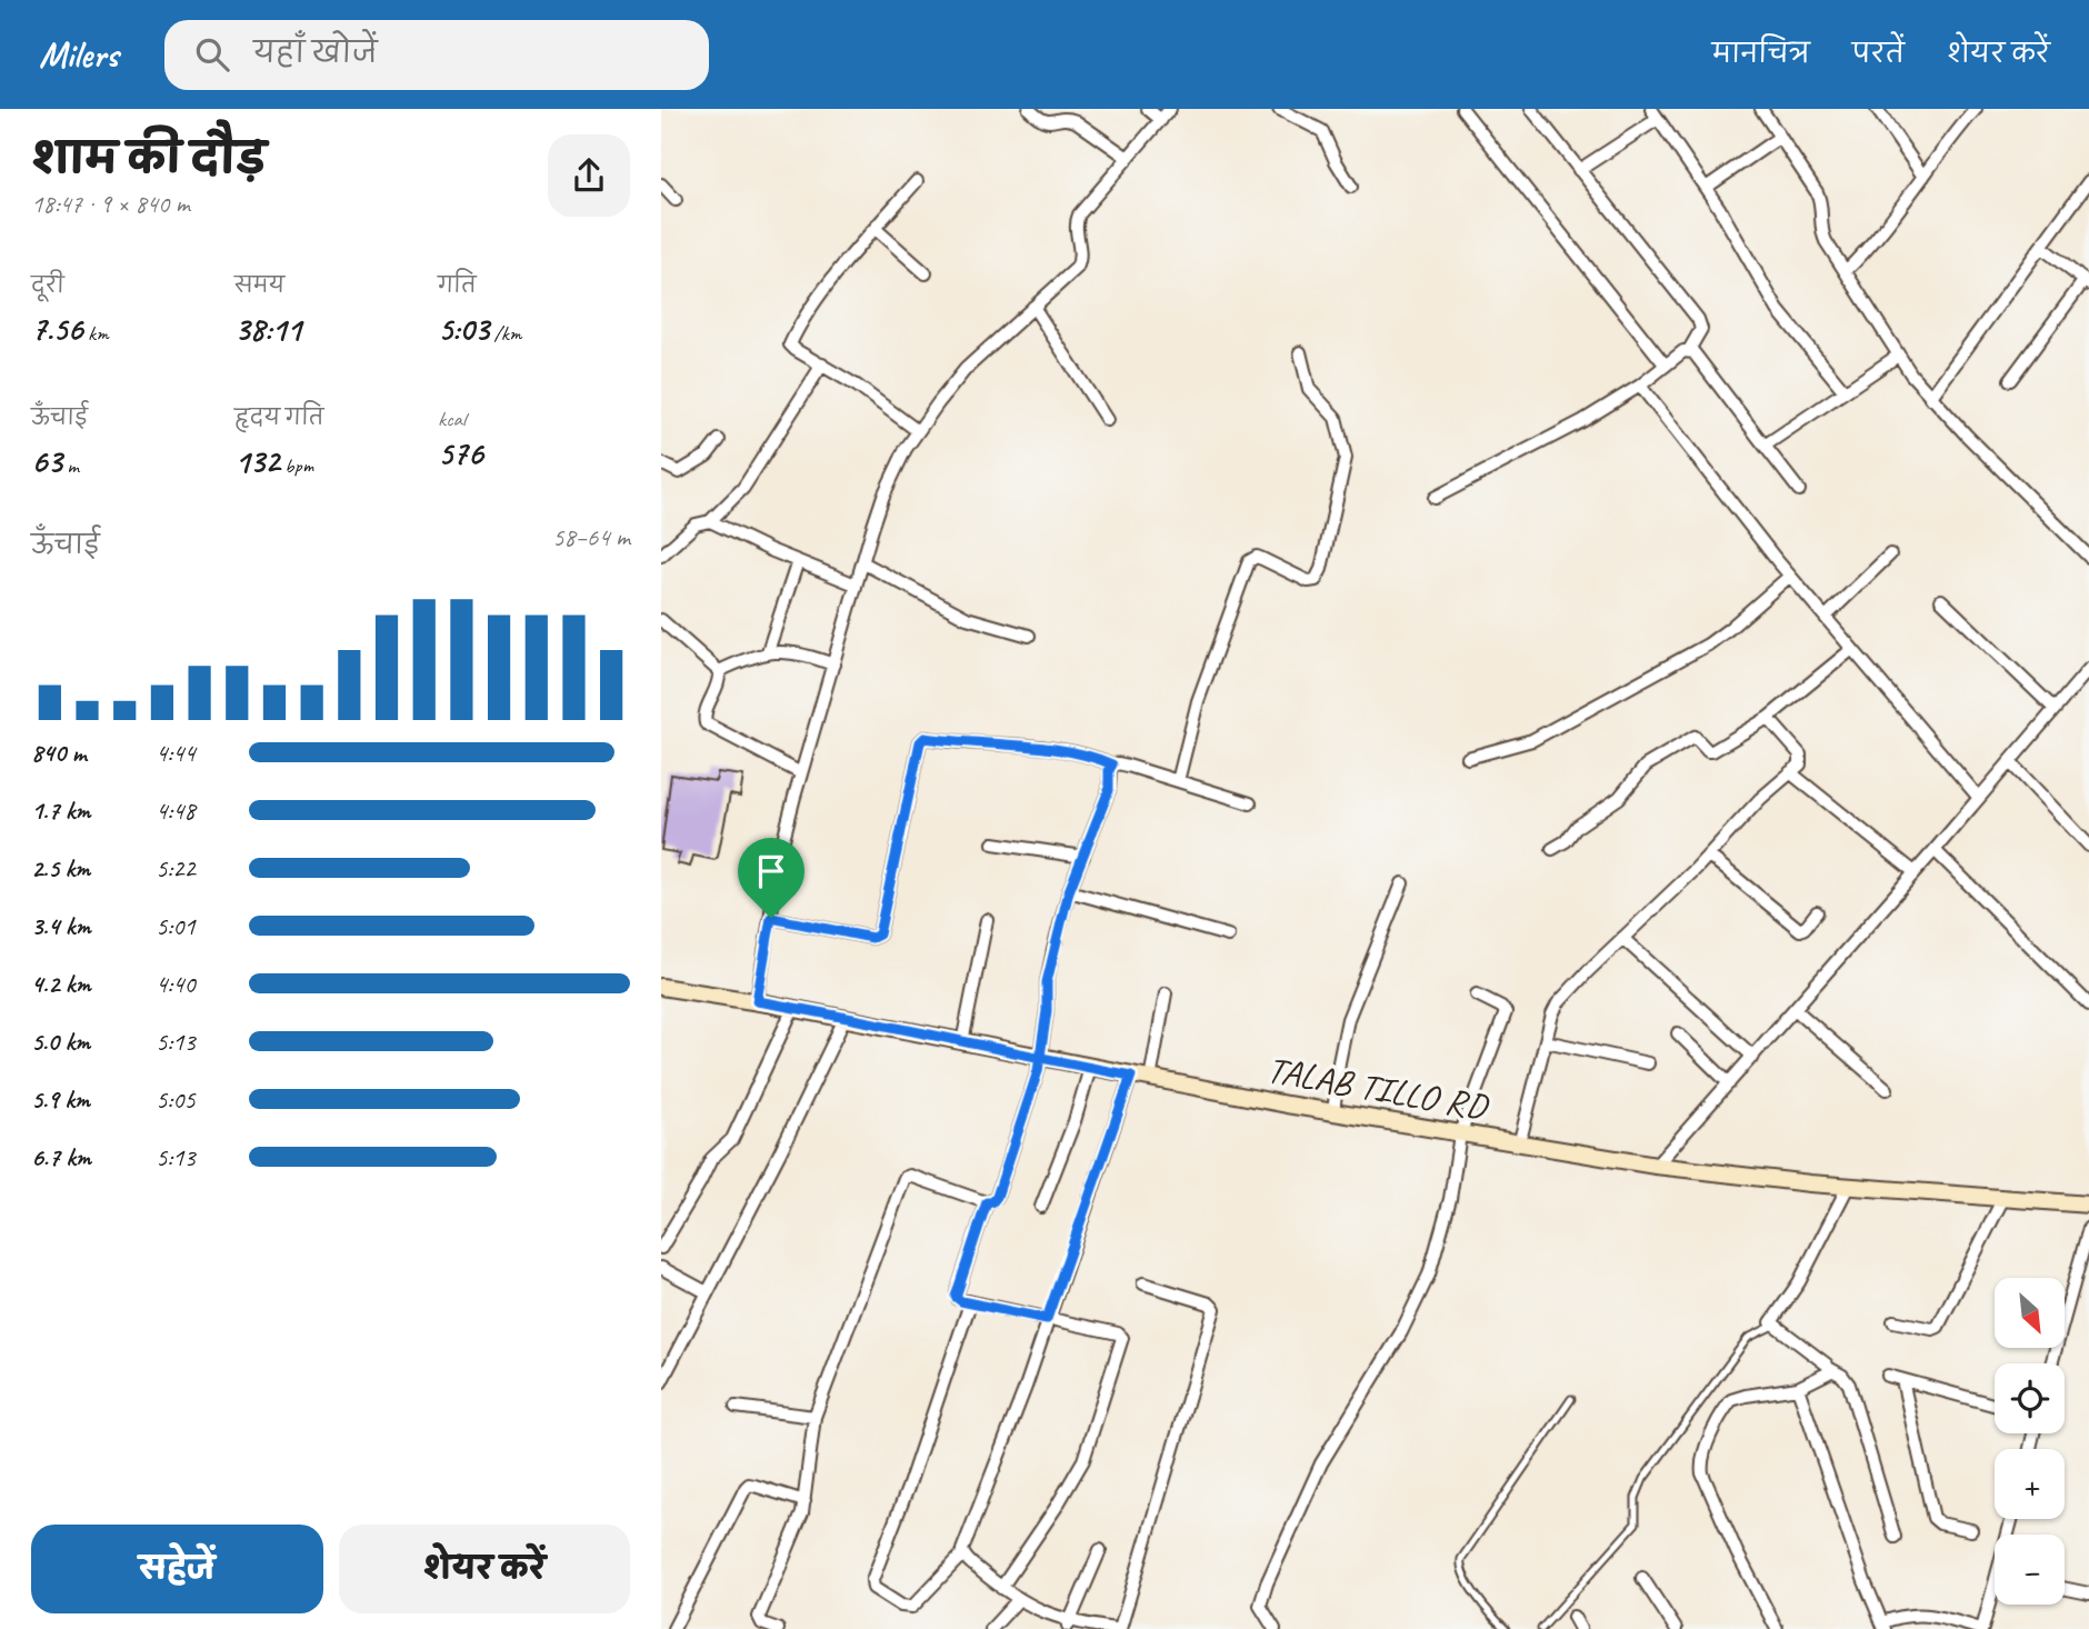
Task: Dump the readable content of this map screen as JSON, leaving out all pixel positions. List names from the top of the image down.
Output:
{
  "streets": {
    "main road": ["TALAB TILLO RD"]
  },
  "north": "bottom right",
  "page": {
    "header": "Milers",
    "search": "यहाँ खोजें",
    "nav": ["मानचित्र", "परतें", "शेयर करें"],
    "heading": ["शाम की दौड़", "18:47 · 9 × 840 m"],
    "stats": [
      ["दूरी", "7.56 km"],
      ["समय", "38:11"],
      ["गति", "5:03 /km"],
      ["ऊँचाई", "63 m"],
      ["हृदय गति", "132 bpm"],
      ["kcal", "576"]
    ],
    "chart": ["ऊँचाई", "58–64 m"],
    "list": [
      {
        "name": "840 m",
        "note": "4:44"
      },
      {
        "name": "1.7 km",
        "note": "4:48"
      },
      {
        "name": "2.5 km",
        "note": "5:22"
      },
      {
        "name": "3.4 km",
        "note": "5:01"
      },
      {
        "name": "4.2 km",
        "note": "4:40"
      },
      {
        "name": "5.0 km",
        "note": "5:13"
      },
      {
        "name": "5.9 km",
        "note": "5:05"
      },
      {
        "name": "6.7 km",
        "note": "5:13"
      }
    ],
    "map_buttons": ["+", "−"],
    "buttons": ["सहेजें", "शेयर करें"]
  }
}
